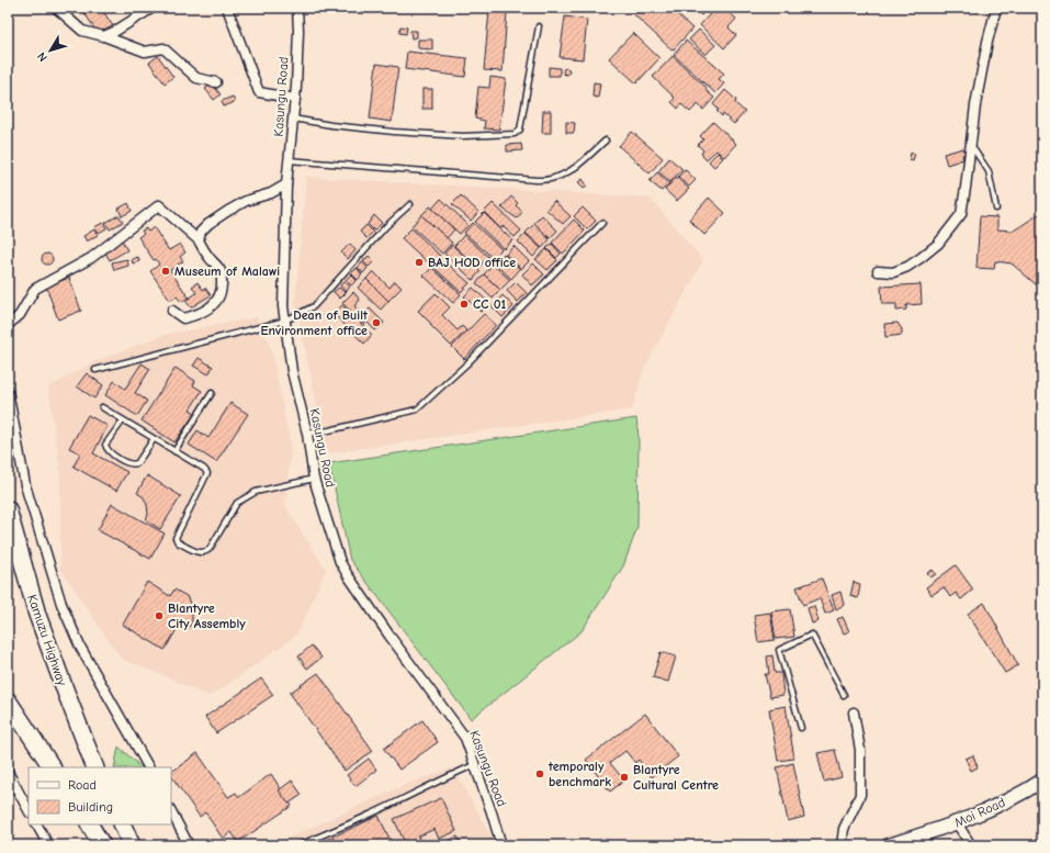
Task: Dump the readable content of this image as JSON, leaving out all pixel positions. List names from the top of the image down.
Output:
{
  "streets": {
    "highway": ["Kamuzu Highway"],
    "main road": ["Moi Road"],
    "street": ["Kasungu Road"]
  },
  "places": [
    "BAJ HOD office",
    "Museum of Malawi",
    "CC 01",
    "Dean of Built Environment office",
    "Blantyre City Assembly",
    "temporaly benchmark",
    "Blantyre Cultural Centre"
  ],
  "legend": ["Road", "Building"],
  "north": "bottom left"
}
